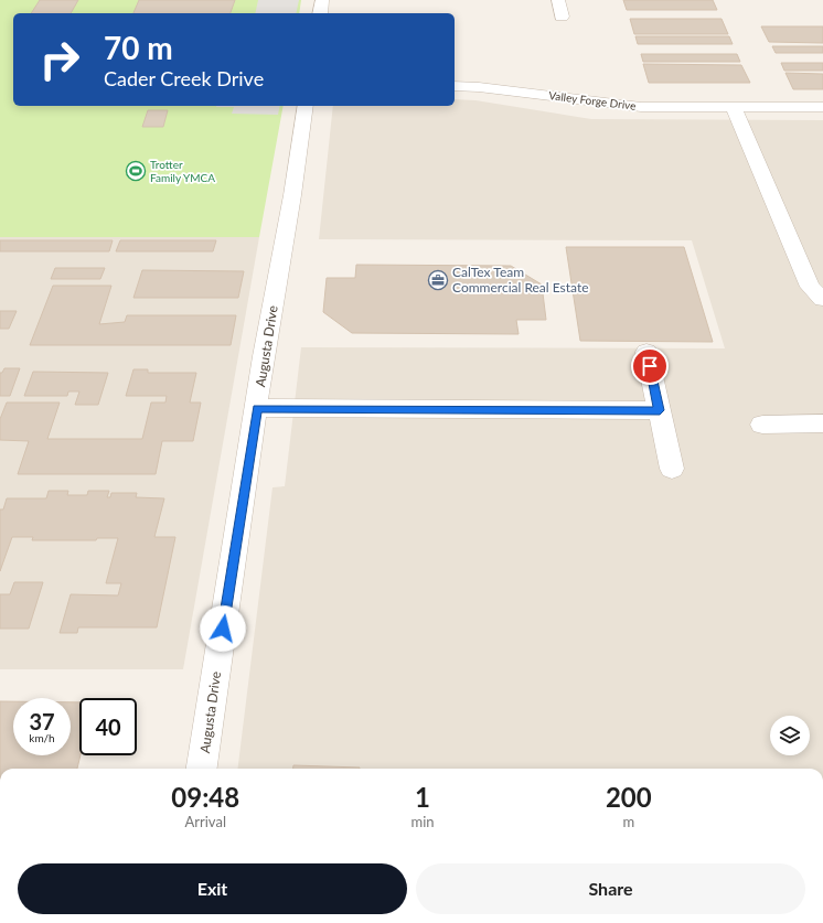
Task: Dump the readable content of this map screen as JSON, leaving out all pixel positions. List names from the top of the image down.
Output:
{
  "streets": {
    "street": ["Valley Forge Drive", "Augusta Drive"]
  },
  "places": {
    "sports": ["Trotter Family YMCA"],
    "office": ["CalTex Team Commercial Real Estate"]
  },
  "page": {
    "turn": ["70 m", "Cader Creek Drive"],
    "speed": "37 km/h",
    "limit": "40",
    "eta": [
      "09:48",
      "Arrival",
      "1",
      "min",
      "200",
      "m"
    ],
    "buttons": ["Exit", "Share"]
  }
}
